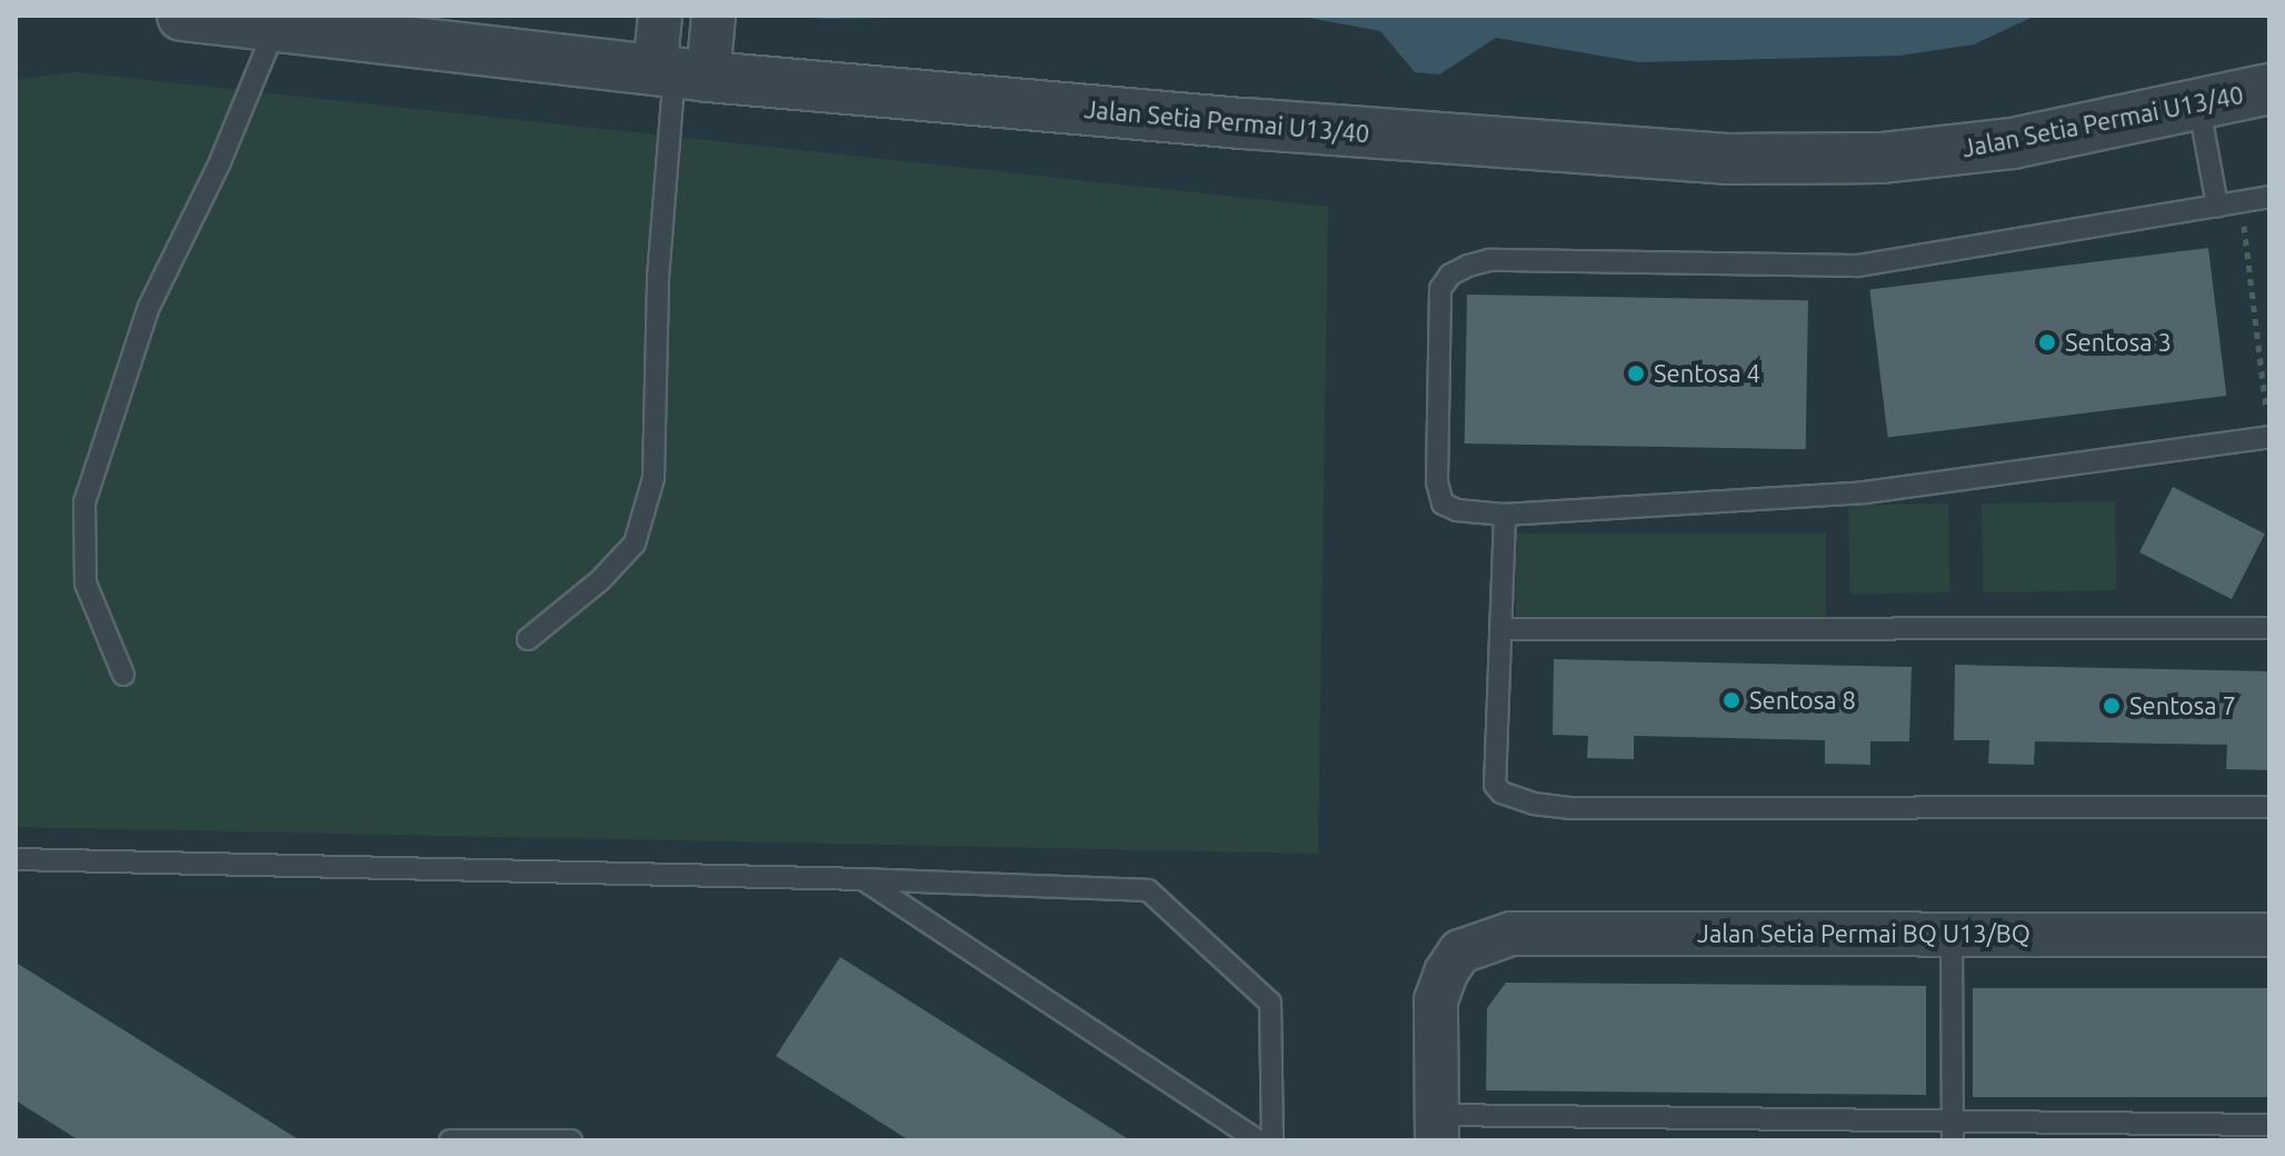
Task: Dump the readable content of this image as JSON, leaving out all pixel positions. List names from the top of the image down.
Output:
{
  "streets": {
    "street": ["Jalan Setia Permai U13/40", "Jalan Setia Permai BQ U13/BQ"]
  },
  "places": [
    "Sentosa 3",
    "Sentosa 4",
    "Sentosa 8",
    "Sentosa 7"
  ]
}
